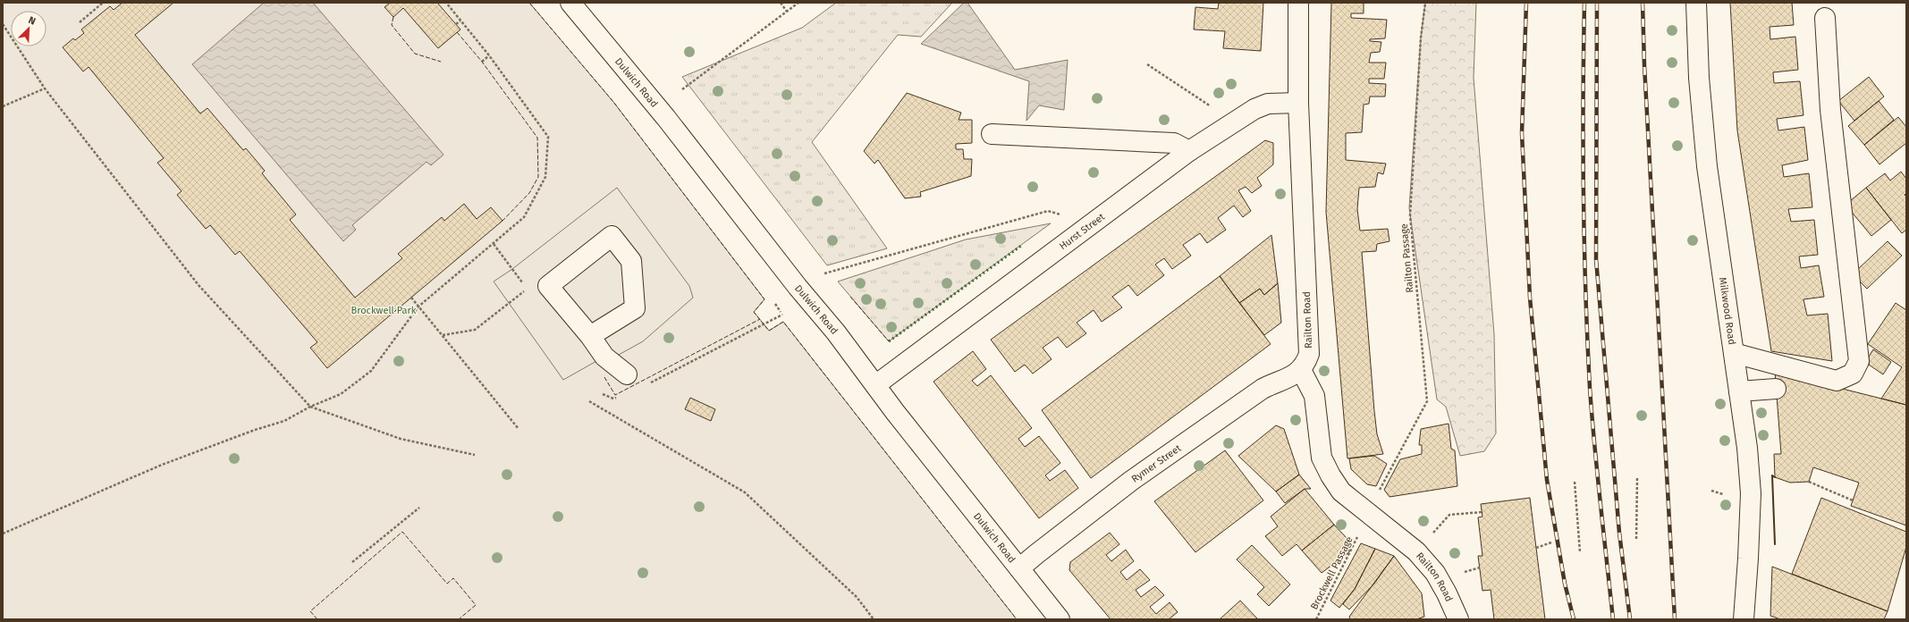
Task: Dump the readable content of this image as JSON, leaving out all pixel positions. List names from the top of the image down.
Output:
{
  "streets": {
    "street": [
      "Dulwich Road",
      "Hurst Street",
      "Milkwood Road",
      "Railton Road",
      "Rymer Street"
    ],
    "path": ["Railton Passage", "Brockwell Passage"]
  },
  "crossings": [
    ["Dulwich Road", "Hurst Street"],
    ["Dulwich Road", "Rymer Street"],
    ["Hurst Street", "Railton Road"],
    ["Railton Road", "Rymer Street"]
  ],
  "parks": ["Brockwell Park"],
  "north": "top right"
}
